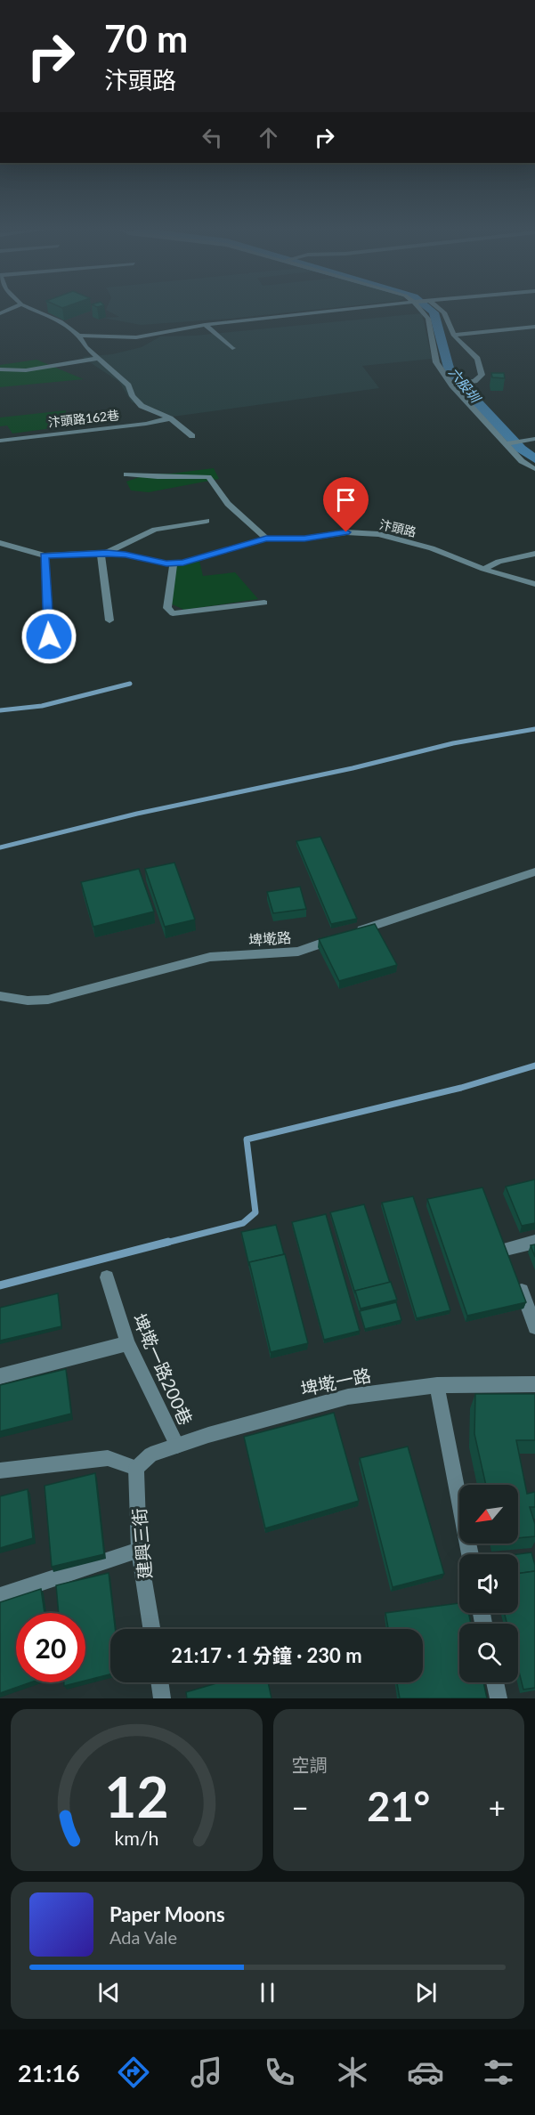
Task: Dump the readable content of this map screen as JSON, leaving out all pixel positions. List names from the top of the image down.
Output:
{
  "streets": {
    "street": [
      "汴頭路162巷",
      "汴頭路",
      "埤墘路",
      "埤墘一路200巷",
      "埤墘一路",
      "建興三街"
    ]
  },
  "crossings": [
    ["埤墘一路200巷", "埤墘一路"],
    ["埤墘一路", "建興三街"]
  ],
  "water": ["六股圳"],
  "north": "bottom left",
  "page": {
    "turn": ["70 m", "汴頭路"],
    "limit": "20",
    "trip": "21:17 · 1 分鐘 · 230 m",
    "tile": "空調",
    "heat": ["−", "21°", "+"],
    "song": ["Paper Moons", "Ada Vale"],
    "tabs": "21:16",
    "gauge": ["12", "km/h"]
  }
}
